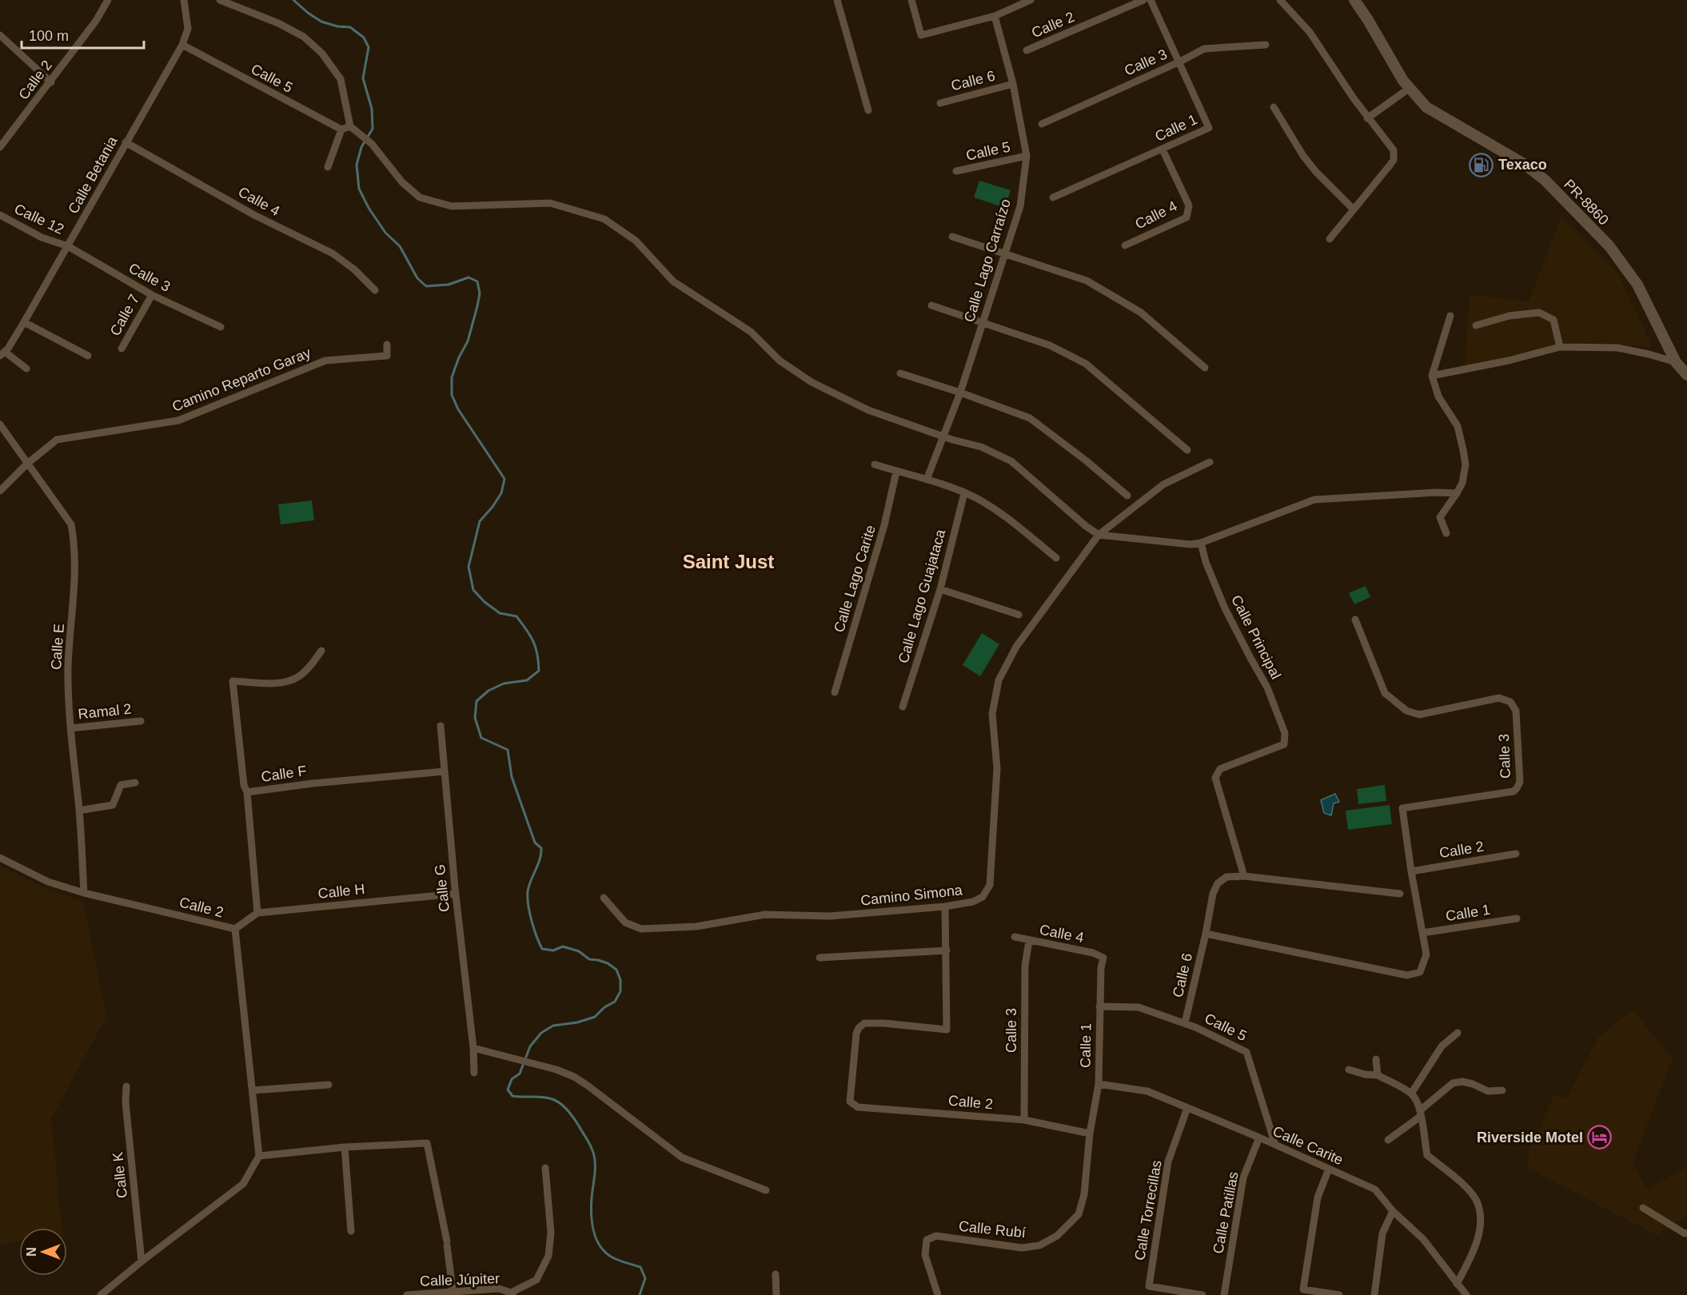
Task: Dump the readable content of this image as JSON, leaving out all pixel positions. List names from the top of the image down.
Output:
{
  "streets": {
    "street": [
      "Calle 2",
      "Calle 3",
      "Calle 5",
      "Calle 6",
      "Calle 1",
      "Calle Betania",
      "Calle 4",
      "PR-8860",
      "Calle 12",
      "Calle Lago Carraízo",
      "Calle 7",
      "Camino Reparto Garay",
      "Calle Lago Carite",
      "Calle Lago Guajataca",
      "Calle Principal",
      "Calle E",
      "Ramal 2",
      "Calle F",
      "Calle G",
      "Calle H",
      "Camino Simona",
      "Calle Carite",
      "Calle K",
      "Calle Torrecillas",
      "Calle Patillas",
      "Calle Rubí",
      "Calle Júpiter"
    ]
  },
  "crossings": [
    ["Calle 2", "Calle 3"],
    ["Calle 2", "Calle 1"],
    ["Calle 2", "Calle E"],
    ["Calle 2", "Calle Rubí"],
    ["Calle 3", "Calle 6"],
    ["Calle 3", "Calle 1"],
    ["Calle 3", "Calle Betania"],
    ["Calle 3", "Calle 4"],
    ["Calle 3", "Calle 12"],
    ["Calle 3", "Calle 7"],
    ["Calle 5", "Calle 6"],
    ["Calle 5", "Calle 1"],
    ["Calle 5", "Calle Betania"],
    ["Calle 5", "Calle Lago Carraízo"],
    ["Calle 5", "Calle Carite"],
    ["Calle 6", "Calle Lago Carraízo"],
    ["Calle 6", "Calle Principal"],
    ["Calle 1", "Calle 4"],
    ["Calle 1", "Calle Carite"],
    ["Calle 1", "Calle Rubí"],
    ["Calle Betania", "Calle 4"],
    ["Calle Betania", "Calle 12"],
    ["Camino Reparto Garay", "Calle E"],
    ["Calle E", "Ramal 2"],
    ["Calle F", "Calle G"],
    ["Calle F", "Calle H"],
    ["Calle G", "Calle H"],
    ["Calle Carite", "Calle Torrecillas"],
    ["Calle Carite", "Calle Patillas"]
  ],
  "districts": ["Saint Just"],
  "places": {
    "fuel station": ["Texaco"],
    "hotel": ["Riverside Motel"]
  },
  "scale_bar": "100 m",
  "north": "left"
}
